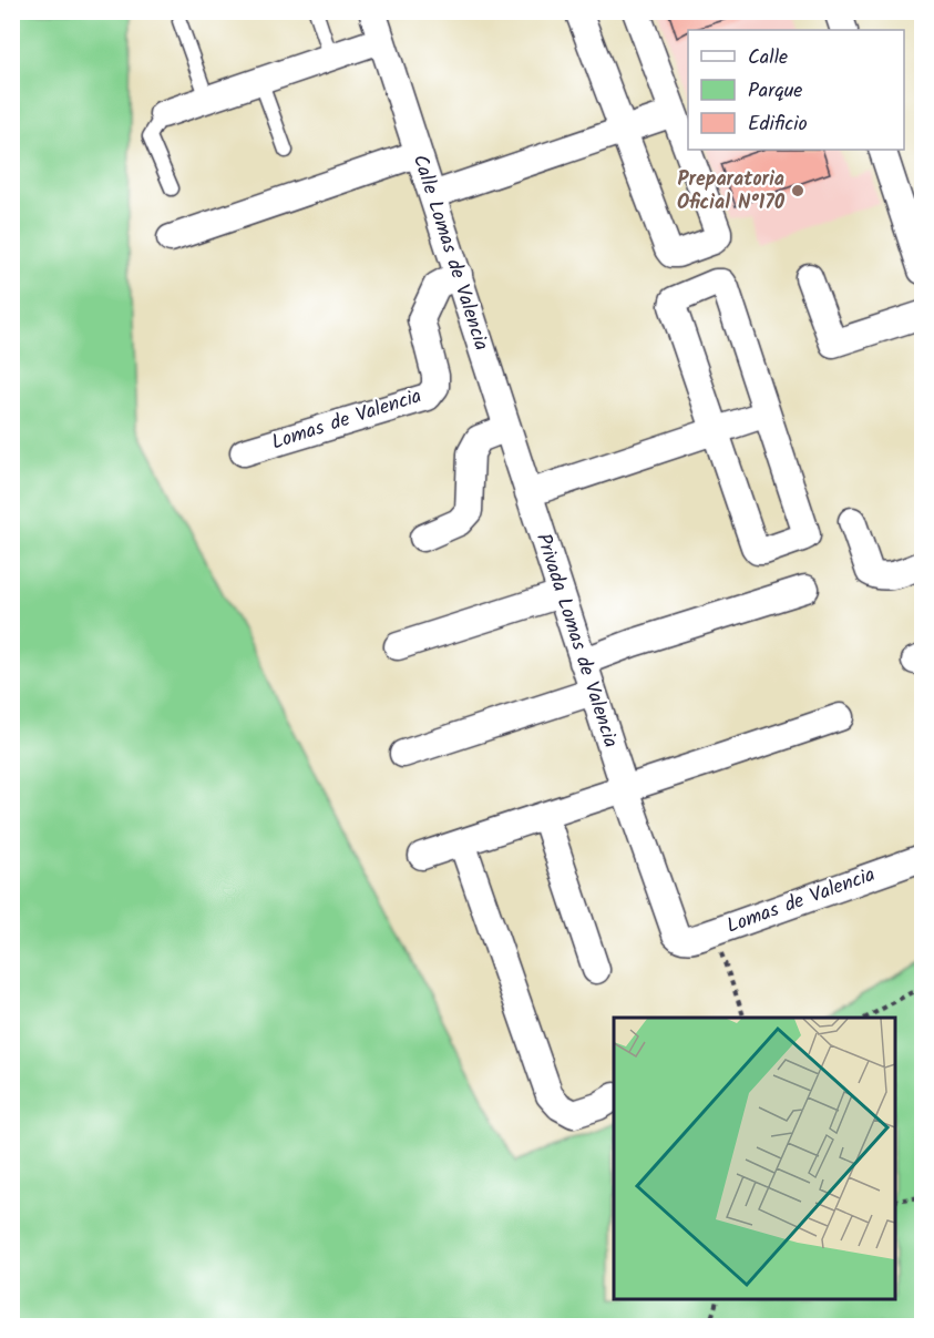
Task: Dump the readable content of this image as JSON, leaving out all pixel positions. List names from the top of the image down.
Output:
{
  "streets": {
    "street": ["Calle Lomas de Valencia", "Lomas de Valencia", "Privada Lomas de Valencia"]
  },
  "crossings": [
    ["Calle Lomas de Valencia", "Lomas de Valencia"],
    ["Calle Lomas de Valencia", "Privada Lomas de Valencia"],
    ["Lomas de Valencia", "Privada Lomas de Valencia"]
  ],
  "places": ["Preparatoria Oficial N°170"],
  "legend": ["Calle", "Parque", "Edificio"]
}
